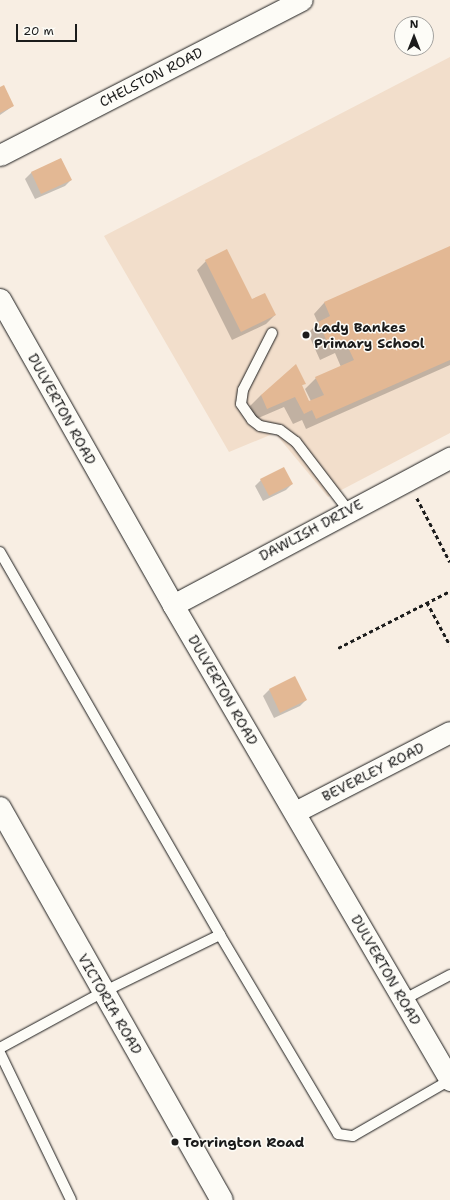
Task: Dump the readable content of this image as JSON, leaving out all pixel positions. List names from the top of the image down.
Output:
{
  "streets": {
    "street": [
      "CHELSTON ROAD",
      "DULVERTON ROAD",
      "DAWLISH DRIVE",
      "BEVERLEY ROAD",
      "VICTORIA ROAD"
    ]
  },
  "crossings": [
    ["DULVERTON ROAD", "DAWLISH DRIVE"],
    ["DULVERTON ROAD", "BEVERLEY ROAD"]
  ],
  "places": ["Lady Bankes Primary School", "Torrington Road"],
  "scale_bar": "20 m",
  "north": "top"
}
